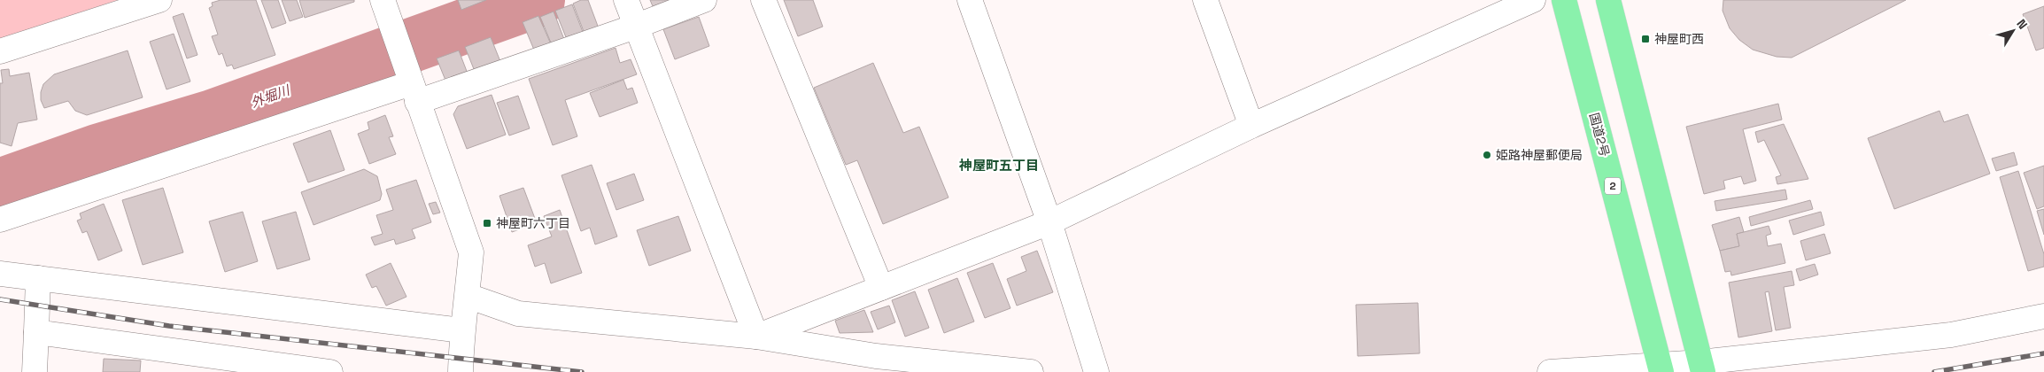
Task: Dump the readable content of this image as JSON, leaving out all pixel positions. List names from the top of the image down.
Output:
{
  "streets": {
    "highway": ["国道2号", "2"]
  },
  "districts": ["神屋町五丁目"],
  "water": ["外堀川"],
  "places": {
    "transit": ["神屋町西", "神屋町六丁目"],
    "other": ["姫路神屋郵便局"]
  },
  "north": "top right"
}
